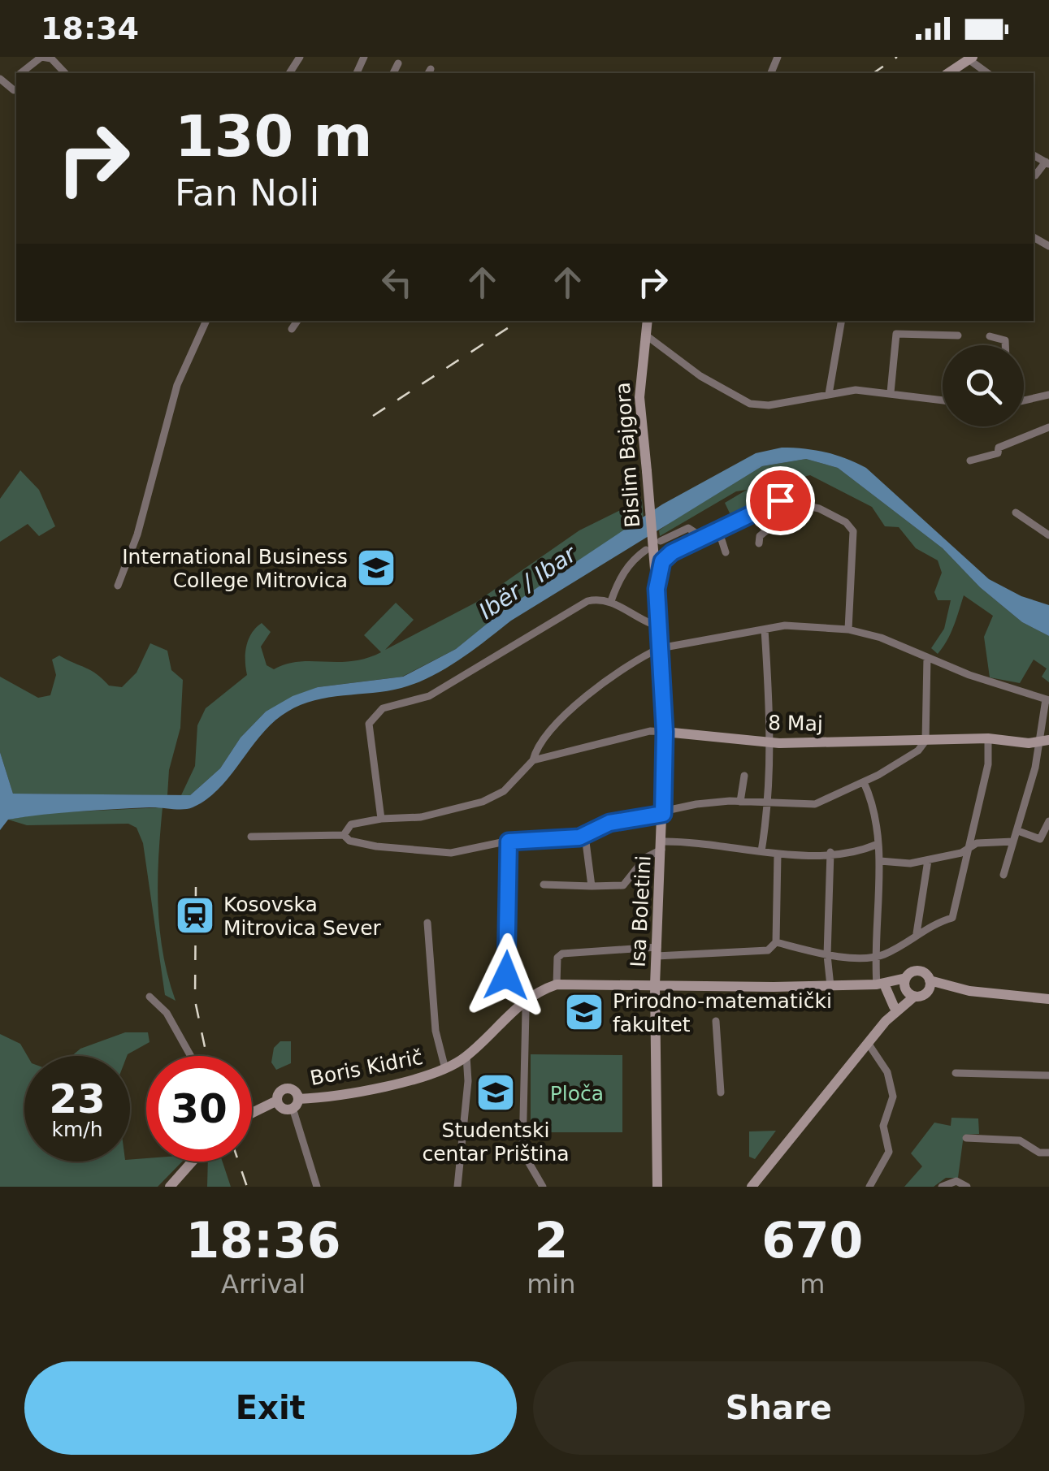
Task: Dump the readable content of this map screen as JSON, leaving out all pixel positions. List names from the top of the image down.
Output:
{
  "streets": {
    "main road": [
      "Bislim Bajgora",
      "8 Maj",
      "Isa Boletini",
      "Boris Kidrič"
    ]
  },
  "crossings": [
    ["Bislim Bajgora", "Isa Boletini"],
    ["8 Maj", "Isa Boletini"],
    ["Isa Boletini", "Boris Kidrič"]
  ],
  "water": ["Ibër / Ibar"],
  "parks": ["Ploča"],
  "places": {
    "school or university": ["International Business College Mitrovica", "Prirodno-matematički fakultet", "Studentski centar Priština"],
    "station": ["Kosovska Mitrovica Sever"]
  },
  "page": {
    "status": "18:34",
    "turn": ["130 m", "Fan Noli"],
    "speed": "23 km/h",
    "limit": "30",
    "eta": [
      "18:36",
      "Arrival",
      "2",
      "min",
      "670",
      "m"
    ],
    "buttons": ["Exit", "Share"]
  }
}
